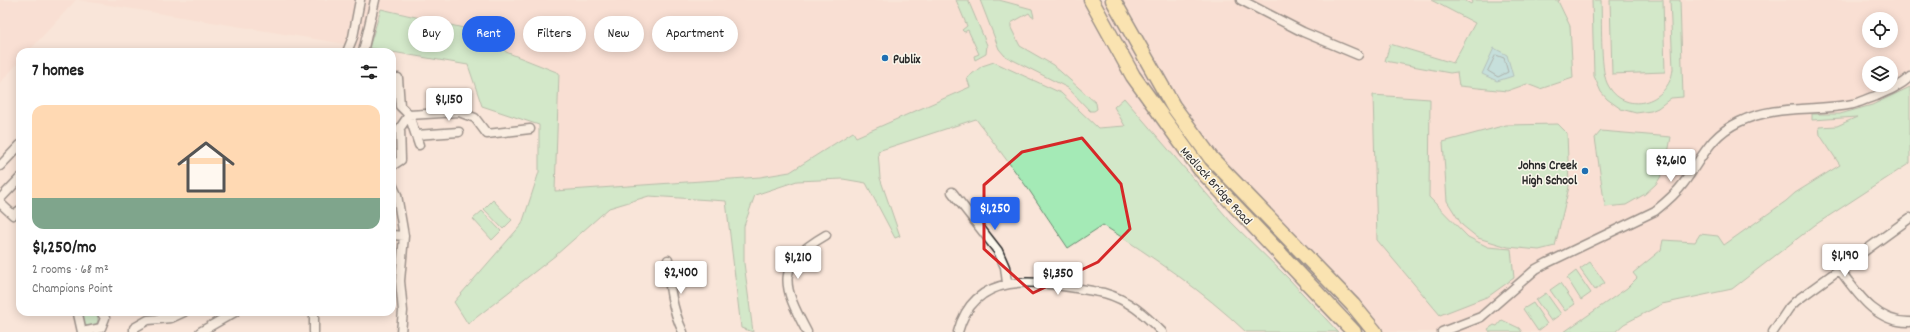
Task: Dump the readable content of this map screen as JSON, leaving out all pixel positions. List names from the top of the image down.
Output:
{
  "streets": {
    "highway": ["Medlock Bridge Road"]
  },
  "places": ["Publix", "Johns Creek High School"],
  "page": {
    "chip": [
      "Buy",
      "Rent",
      "Filters",
      "New",
      "Apartment"
    ],
    "heading": "7 homes",
    "price": [
      "$1,150",
      "$2,610",
      "$1,250",
      "$1,190",
      "$1,210",
      "$2,400",
      "$1,350"
    ],
    "list": [
      {
        "name": "$1,250/mo",
        "note": "2 rooms · 68 m² · Champions Point"
      }
    ]
  }
}
